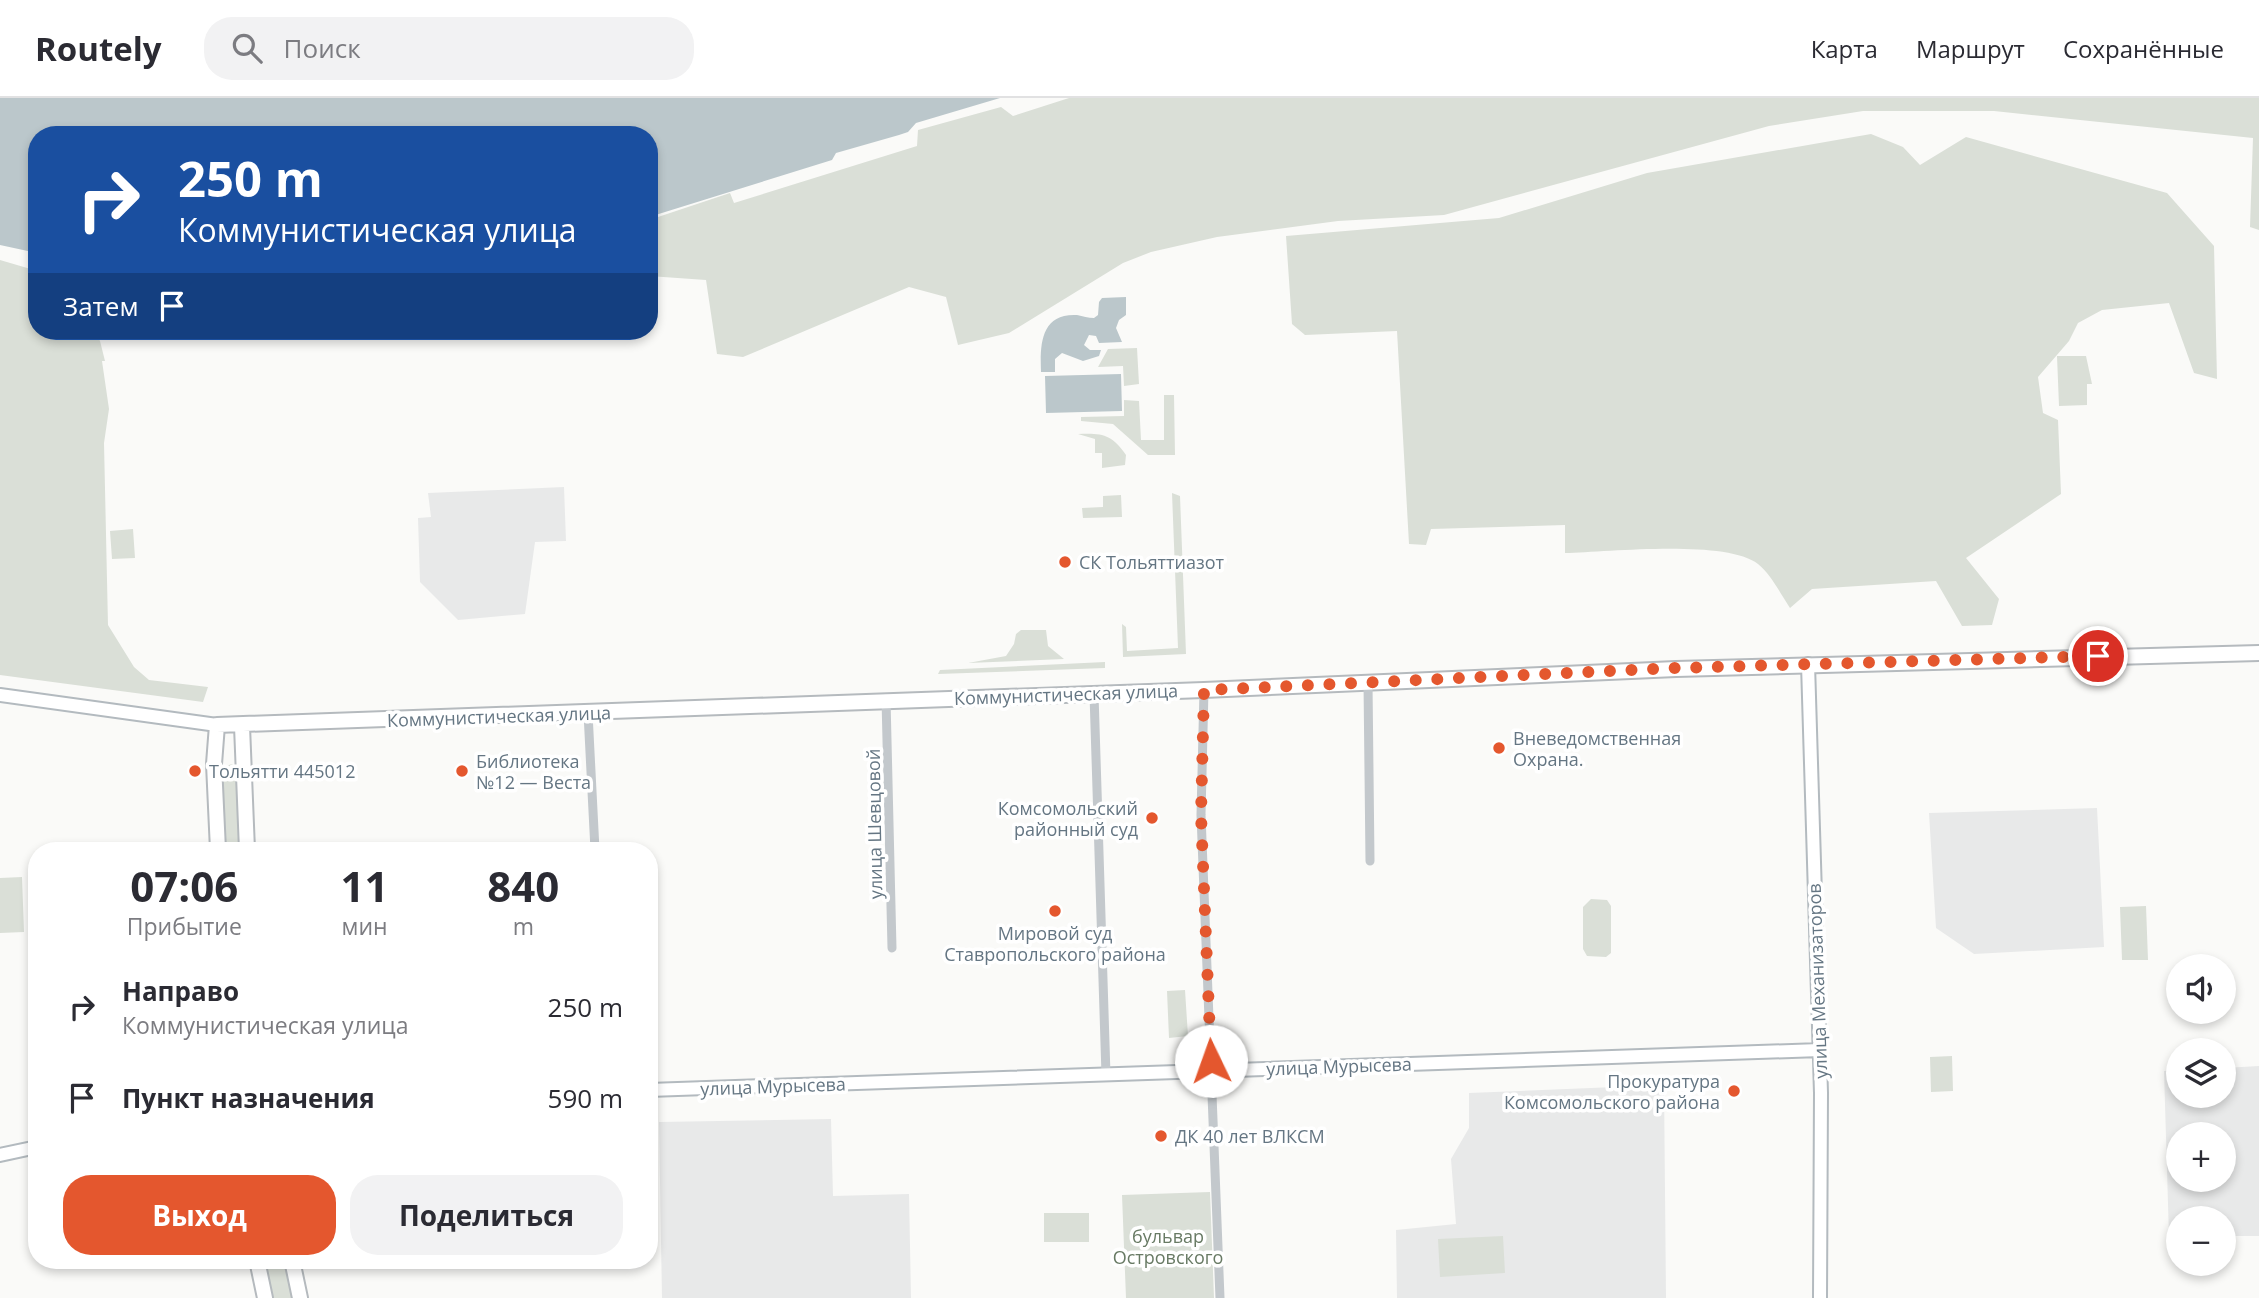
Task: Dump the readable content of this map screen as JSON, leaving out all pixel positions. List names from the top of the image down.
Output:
{
  "streets": {
    "main road": ["Коммунистическая улица"],
    "street": ["улица Шевцовой", "улица Механизаторов", "улица Мурысева"]
  },
  "crossings": [
    ["Коммунистическая улица", "улица Шевцовой"],
    ["Коммунистическая улица", "улица Механизаторов"],
    ["улица Механизаторов", "улица Мурысева"]
  ],
  "parks": ["бульвар Островского"],
  "places": [
    "СК Тольяттиазот",
    "Вневедомственная Охрана.",
    "Тольятти 445012",
    "Библиотека №12 — Веста",
    "Комсомольский районный суд",
    "Мировой суд Ставропольского района",
    "Прокуратура Комсомольского района",
    "ДК 40 лет ВЛКСМ"
  ],
  "page": {
    "header": "Routely",
    "search": "Поиск",
    "nav": ["Карта", "Маршрут", "Сохранённые"],
    "turn": ["250 m", "Коммунистическая улица"],
    "then": "Затем",
    "eta": [
      "07:06",
      "Прибытие",
      "11",
      "мин",
      "840",
      "m"
    ],
    "map_buttons": ["+", "−"],
    "list": [
      {
        "name": "Направо",
        "note": "Коммунистическая улица",
        "value": "250 m"
      },
      {
        "name": "Пункт назначения",
        "value": "590 m"
      }
    ],
    "buttons": ["Выход", "Поделиться"]
  }
}
